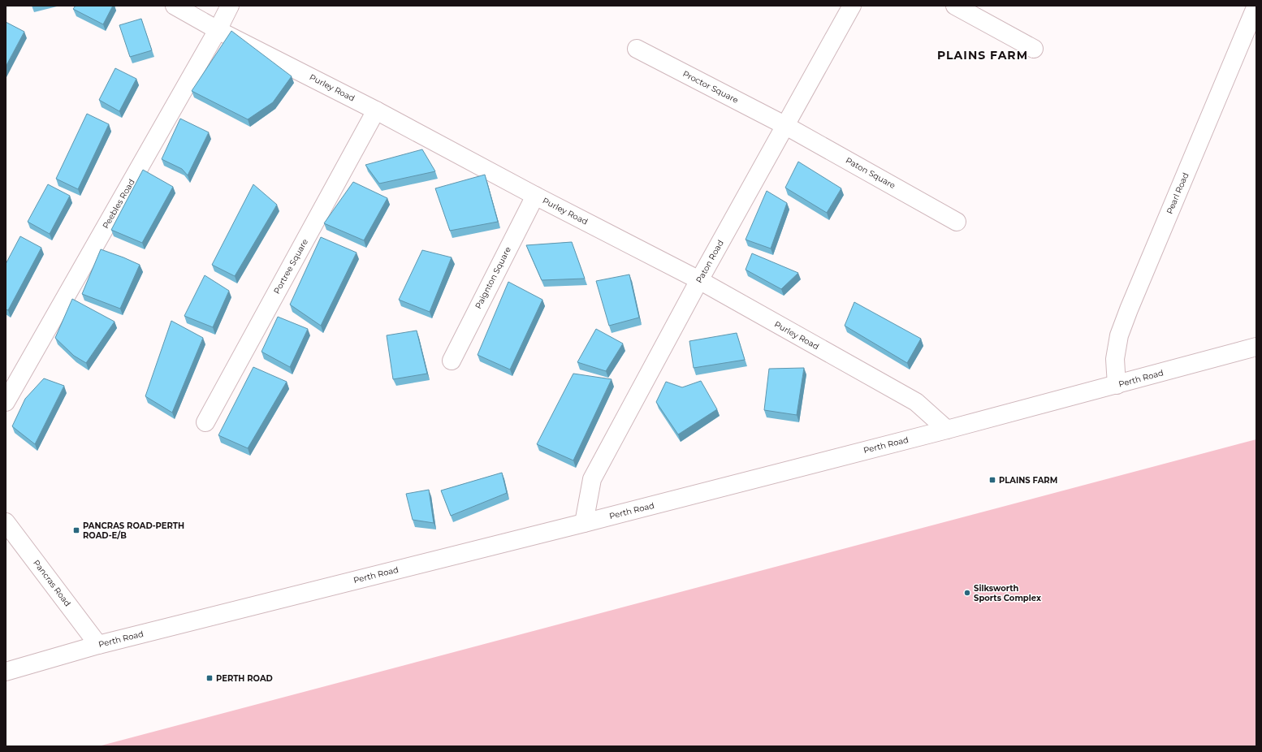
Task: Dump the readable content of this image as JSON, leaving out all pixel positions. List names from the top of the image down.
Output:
{
  "streets": {
    "street": [
      "Proctor Square",
      "Purley Road",
      "Paton Square",
      "Pearl Road",
      "Peebles Road",
      "Paton Road",
      "Portree Square",
      "Paignton Square",
      "Perth Road",
      "Pancras Road"
    ]
  },
  "crossings": [
    ["Proctor Square", "Paton Square"],
    ["Proctor Square", "Paton Road"],
    ["Purley Road", "Peebles Road"],
    ["Purley Road", "Paton Road"],
    ["Purley Road", "Portree Square"],
    ["Purley Road", "Paignton Square"],
    ["Purley Road", "Perth Road"],
    ["Paton Square", "Paton Road"],
    ["Pearl Road", "Perth Road"],
    ["Paton Road", "Perth Road"],
    ["Perth Road", "Pancras Road"]
  ],
  "districts": ["PLAINS FARM"],
  "places": {
    "transit": ["PLAINS FARM", "PANCRAS ROAD-PERTH ROAD-E/B", "PERTH ROAD"],
    "other": ["Silksworth Sports Complex"]
  }
}
